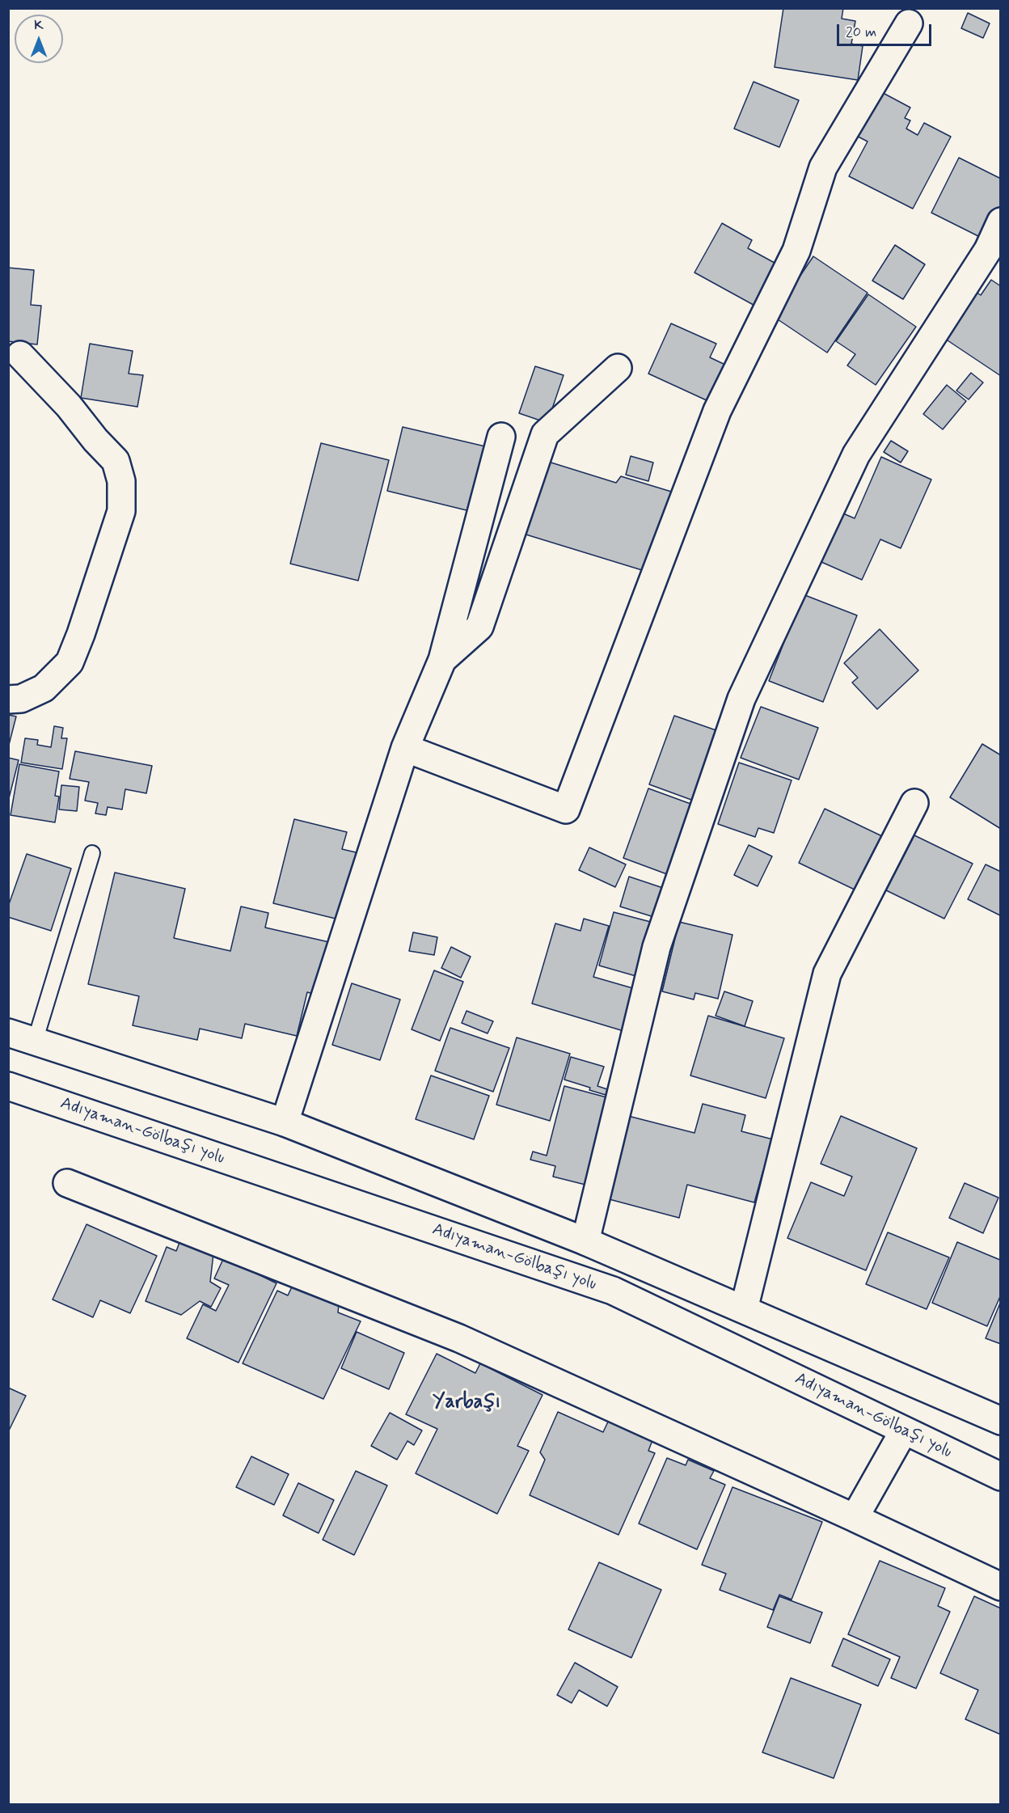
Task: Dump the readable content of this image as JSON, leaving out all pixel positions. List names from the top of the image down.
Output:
{
  "streets": {
    "main road": ["Adıyaman-Gölbaşı yolu"]
  },
  "districts": ["Yarbaşı"],
  "scale_bar": "20 m",
  "north": "top"
}
